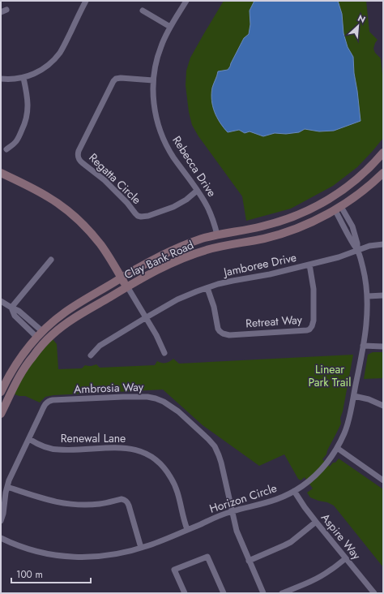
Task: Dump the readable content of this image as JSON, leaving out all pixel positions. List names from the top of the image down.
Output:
{
  "streets": {
    "street": [
      "Rebecca Drive",
      "Regatta Circle",
      "Clay Bank Road",
      "Jamboree Drive",
      "Retreat Way",
      "Ambrosia Way",
      "Renewal Lane",
      "Horizon Circle",
      "Aspire Way"
    ]
  },
  "crossings": [
    ["Rebecca Drive", "Regatta Circle"],
    ["Rebecca Drive", "Clay Bank Road"],
    ["Clay Bank Road", "Horizon Circle"],
    ["Jamboree Drive", "Retreat Way"],
    ["Jamboree Drive", "Horizon Circle"],
    ["Ambrosia Way", "Renewal Lane"],
    ["Ambrosia Way", "Horizon Circle"],
    ["Renewal Lane", "Horizon Circle"],
    ["Horizon Circle", "Aspire Way"]
  ],
  "parks": ["Linear Park Trail"],
  "scale_bar": "100 m",
  "north": "top right"
}
